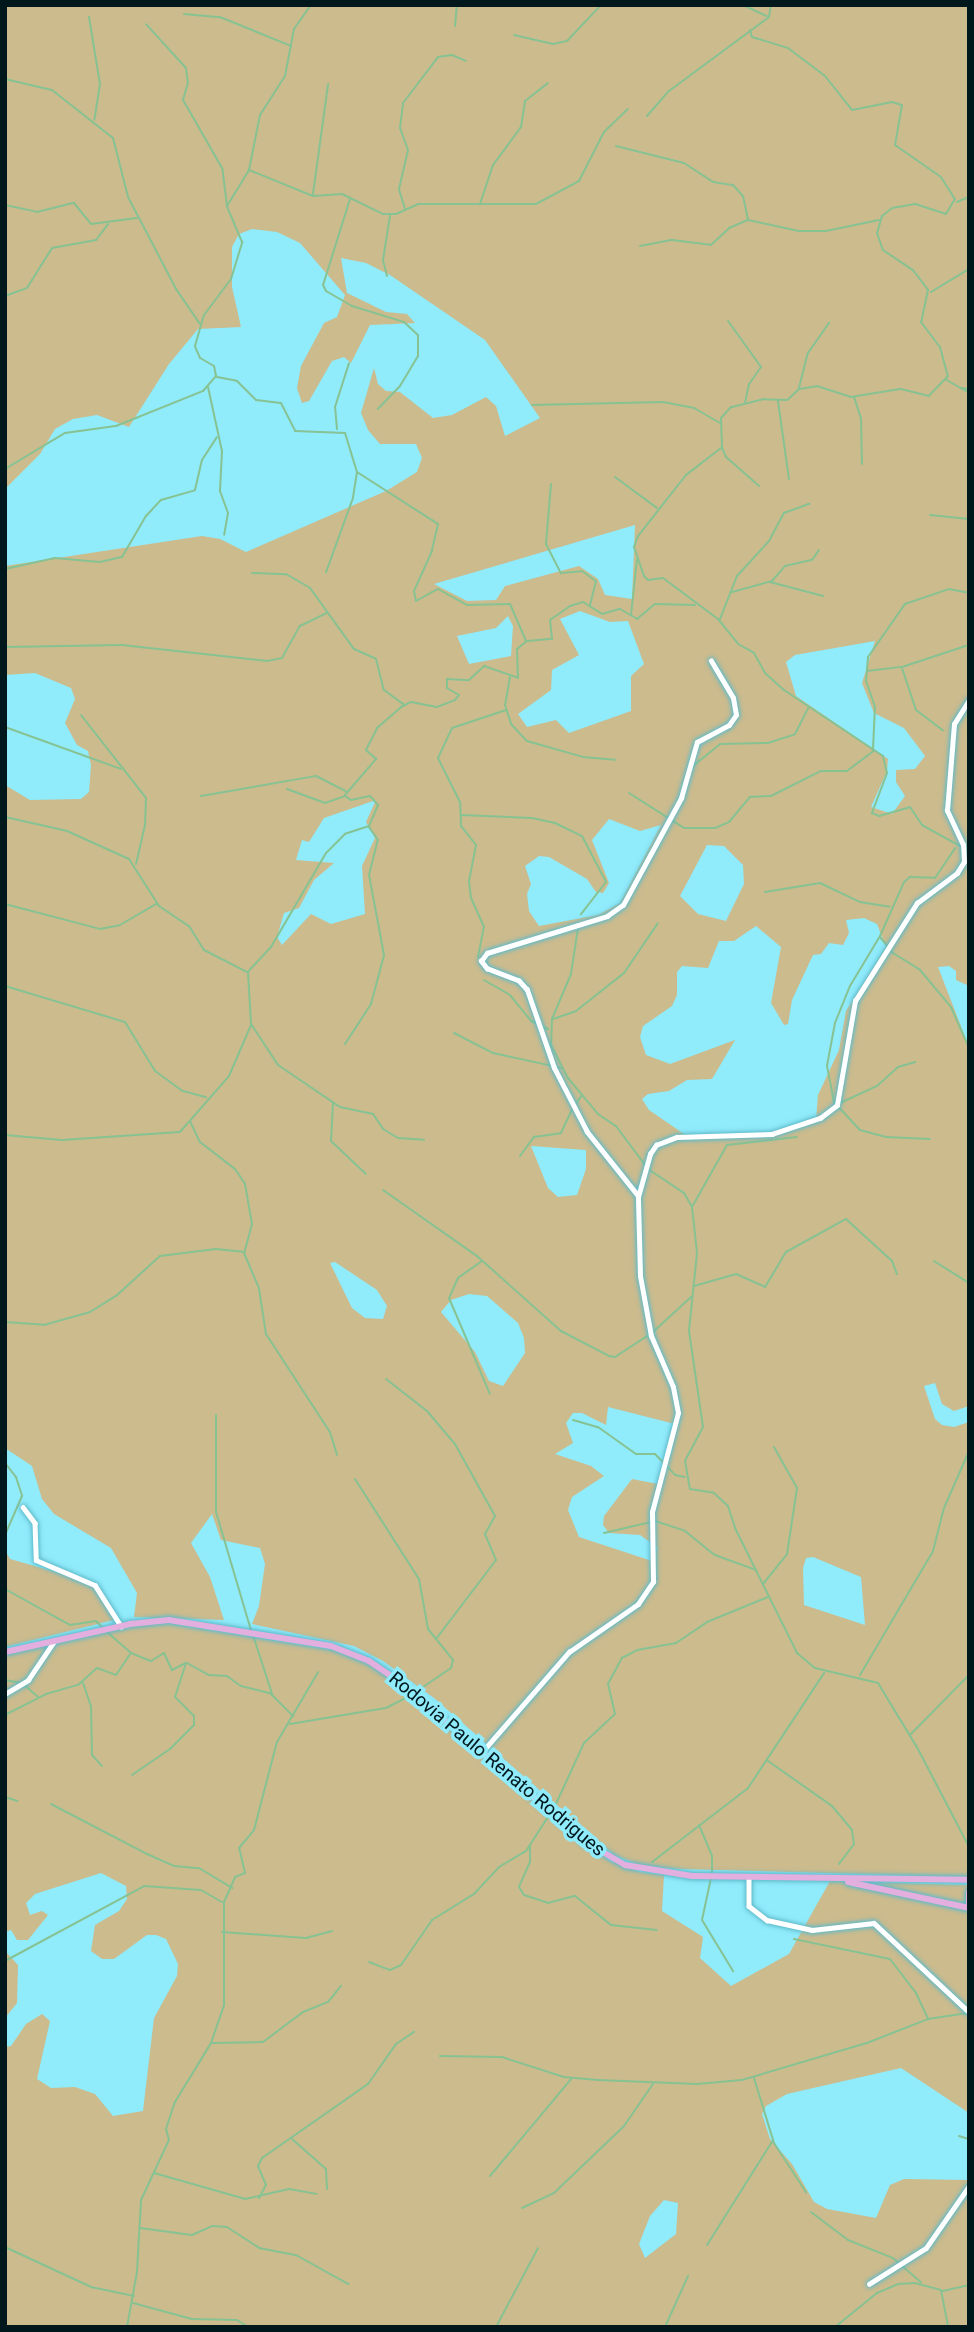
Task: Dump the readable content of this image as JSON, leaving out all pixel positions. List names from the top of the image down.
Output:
{
  "streets": {
    "main road": ["Rodovia Paulo Renato Rodrigues"]
  }
}
